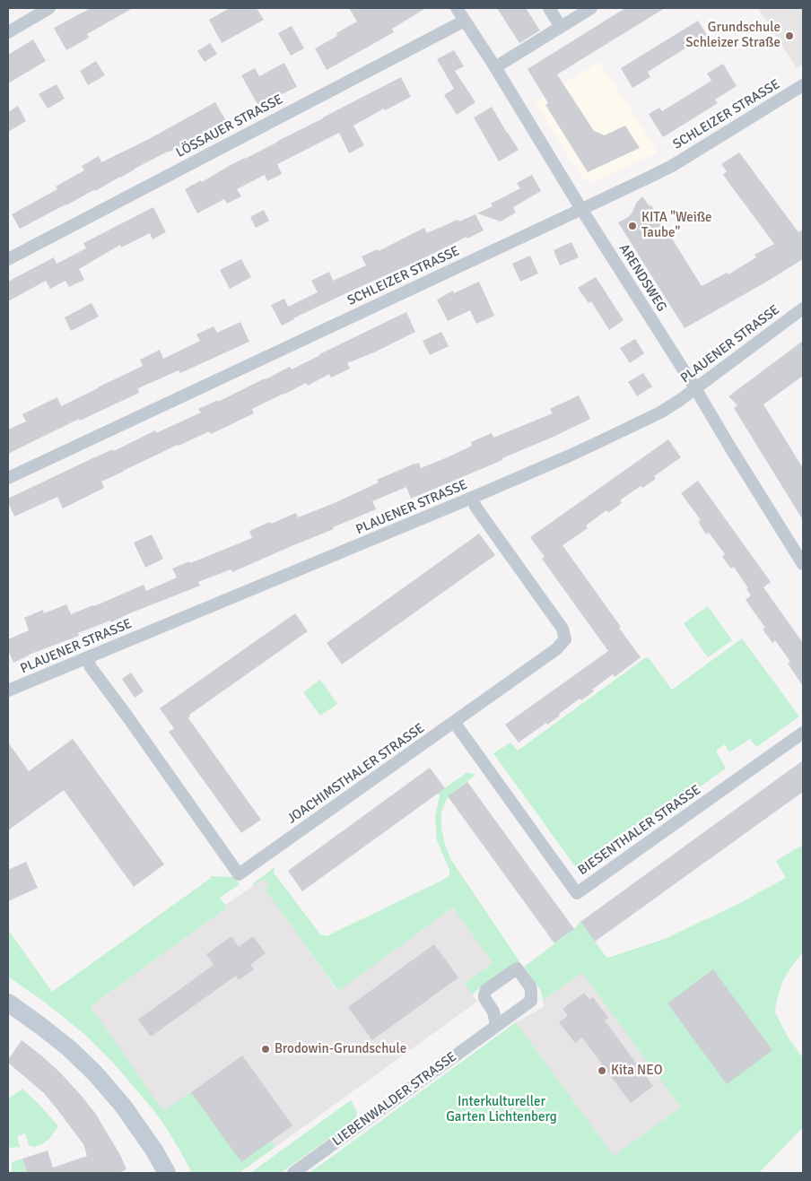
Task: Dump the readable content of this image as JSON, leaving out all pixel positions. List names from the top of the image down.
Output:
{
  "streets": {
    "street": [
      "SCHLEIZER STRASSE",
      "LÖSSAUER STRASSE",
      "ARENDSWEG",
      "PLAUENER STRASSE",
      "JOACHIMSTHALER STRASSE",
      "BIESENTHALER STRASSE",
      "LIEBENWALDER STRASSE"
    ]
  },
  "crossings": [
    ["SCHLEIZER STRASSE", "ARENDSWEG"],
    ["LÖSSAUER STRASSE", "ARENDSWEG"],
    ["ARENDSWEG", "PLAUENER STRASSE"],
    ["PLAUENER STRASSE", "JOACHIMSTHALER STRASSE"],
    ["JOACHIMSTHALER STRASSE", "BIESENTHALER STRASSE"]
  ],
  "parks": ["Interkultureller Garten Lichtenberg"],
  "places": [
    "Grundschule Schleizer Straße",
    "KITA \"Weiße Taube\"",
    "Brodowin-Grundschule",
    "Kita NEO"
  ]
}
